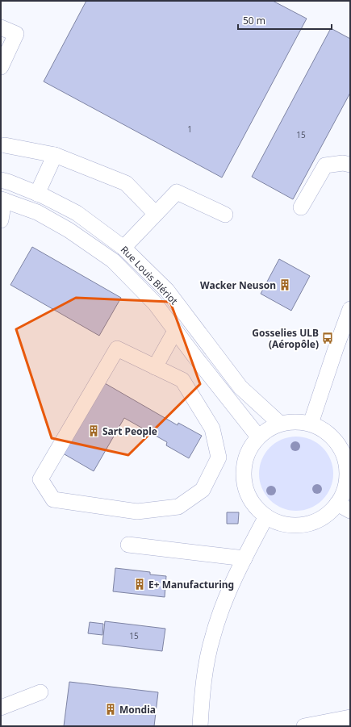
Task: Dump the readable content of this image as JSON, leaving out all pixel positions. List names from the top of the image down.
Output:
{
  "streets": {
    "street": ["Rue Louis Blériot"]
  },
  "places": {
    "building": [
      "Wacker Neuson",
      "Sart People",
      "E+ Manufacturing",
      "Mondia"
    ],
    "bus stop": ["Gosselies ULB (Aéropôle)"]
  },
  "house_numbers": ["1", "15", "15"],
  "scale_bar": "50 m"
}
